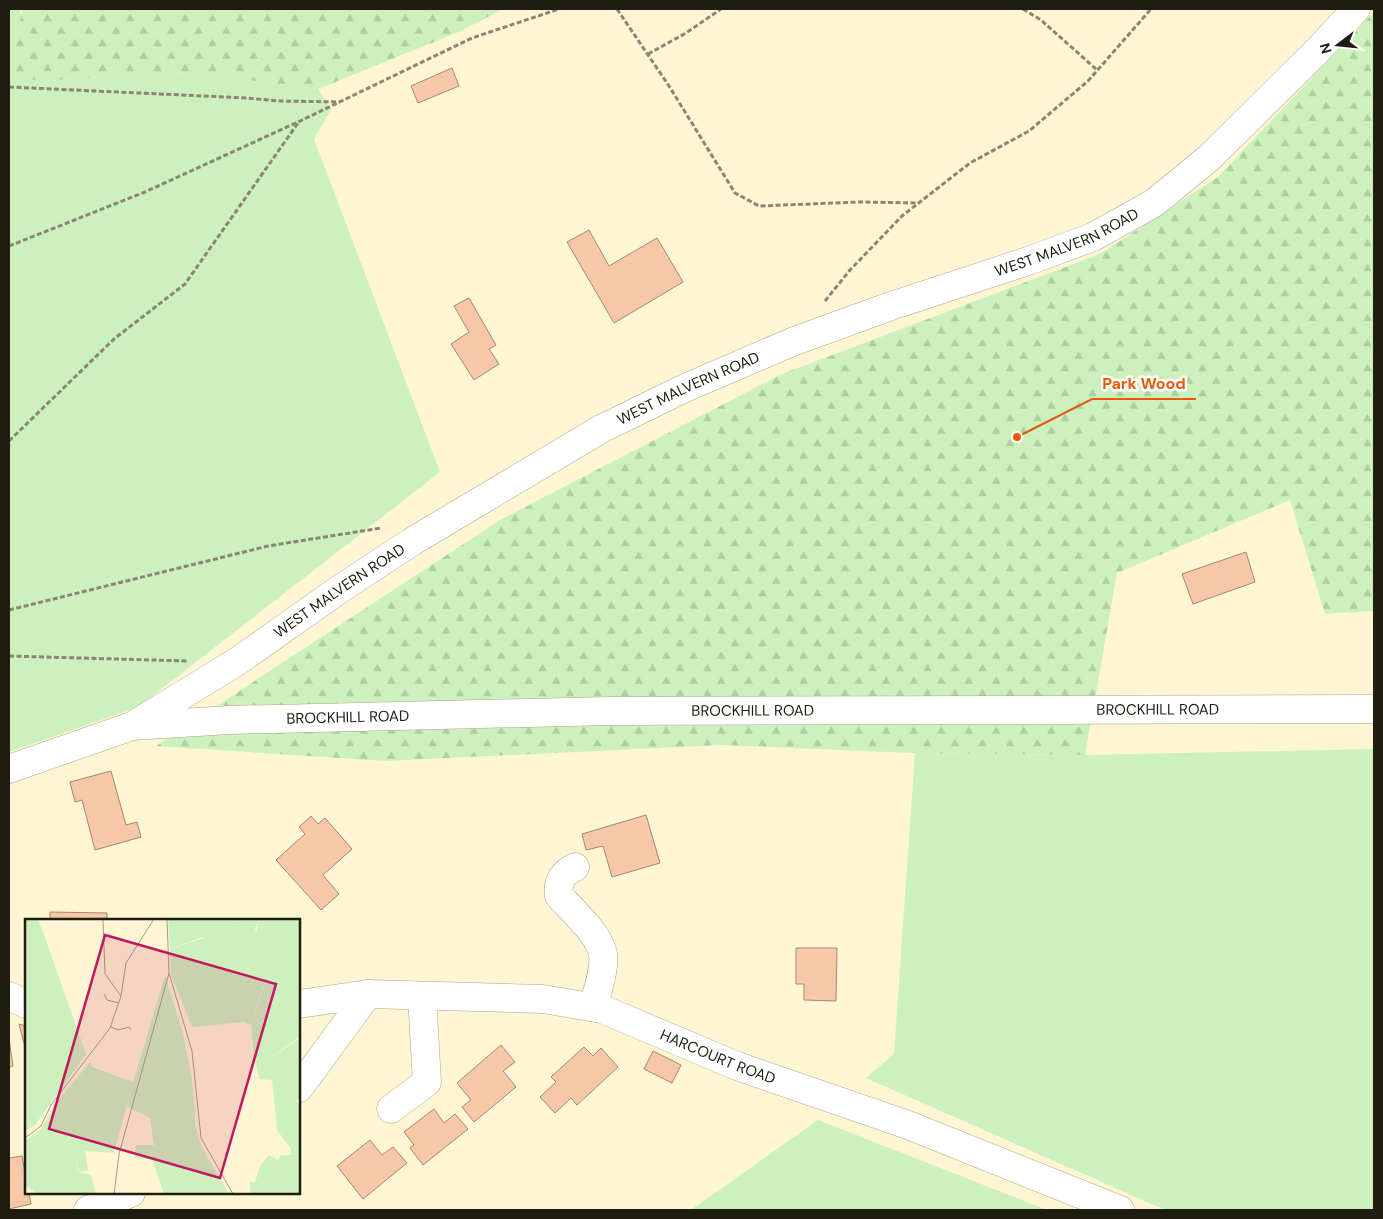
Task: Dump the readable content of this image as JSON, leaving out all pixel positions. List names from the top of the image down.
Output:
{
  "streets": {
    "street": ["WEST MALVERN ROAD", "BROCKHILL ROAD", "HARCOURT ROAD"]
  },
  "crossings": [
    ["WEST MALVERN ROAD", "BROCKHILL ROAD"]
  ],
  "places": ["Park Wood"],
  "north": "left"
}
